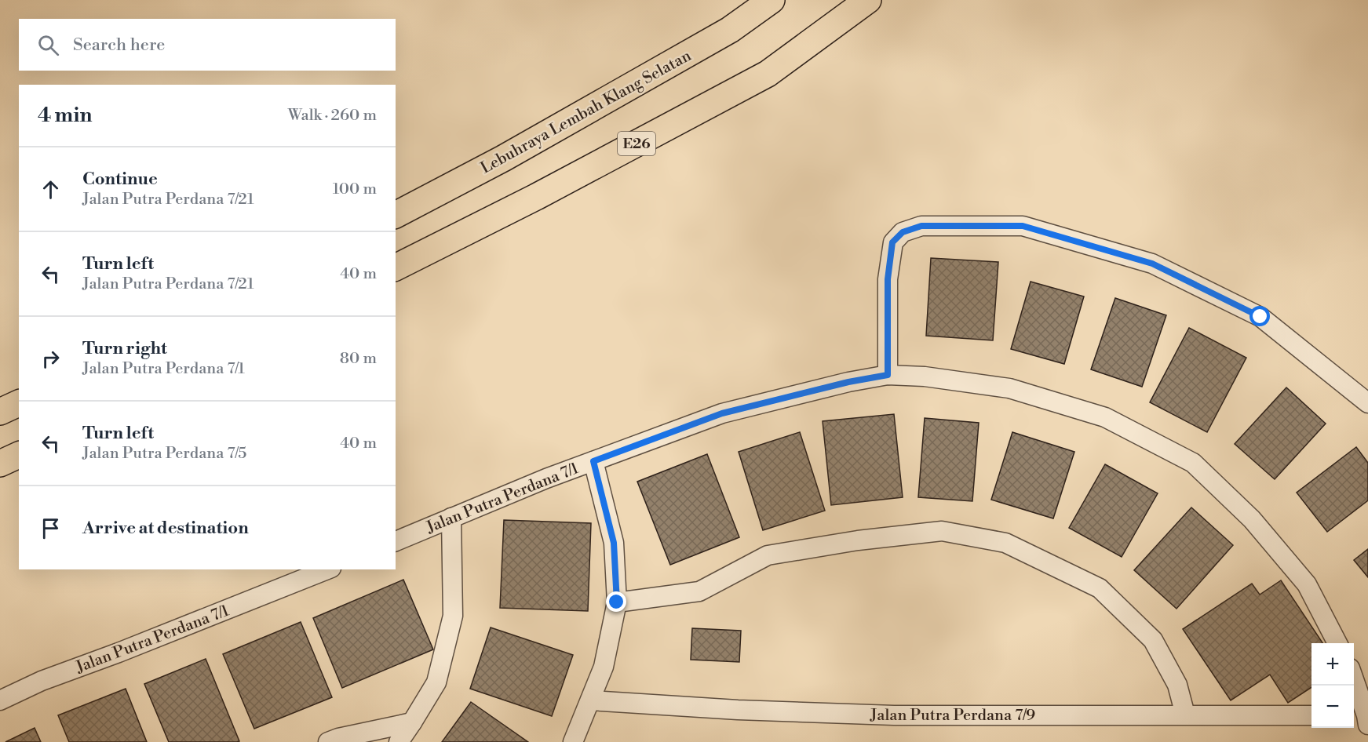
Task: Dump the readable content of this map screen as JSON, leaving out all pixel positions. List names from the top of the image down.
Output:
{
  "streets": {
    "highway": ["Lebuhraya Lembah Klang Selatan", "E26"],
    "street": ["Jalan Putra Perdana 7/1", "Jalan Putra Perdana 7/9"]
  },
  "page": {
    "search": "Search here",
    "heading": ["4 min", "Walk · 260 m"],
    "list": [
      ["Continue", "Jalan Putra Perdana 7/21", "100 m"],
      ["Turn left", "Jalan Putra Perdana 7/21", "40 m"],
      ["Turn right", "Jalan Putra Perdana 7/1", "80 m"],
      ["Turn left", "Jalan Putra Perdana 7/5", "40 m"],
      "Arrive at destination"
    ],
    "map_buttons": ["+", "−"]
  }
}
